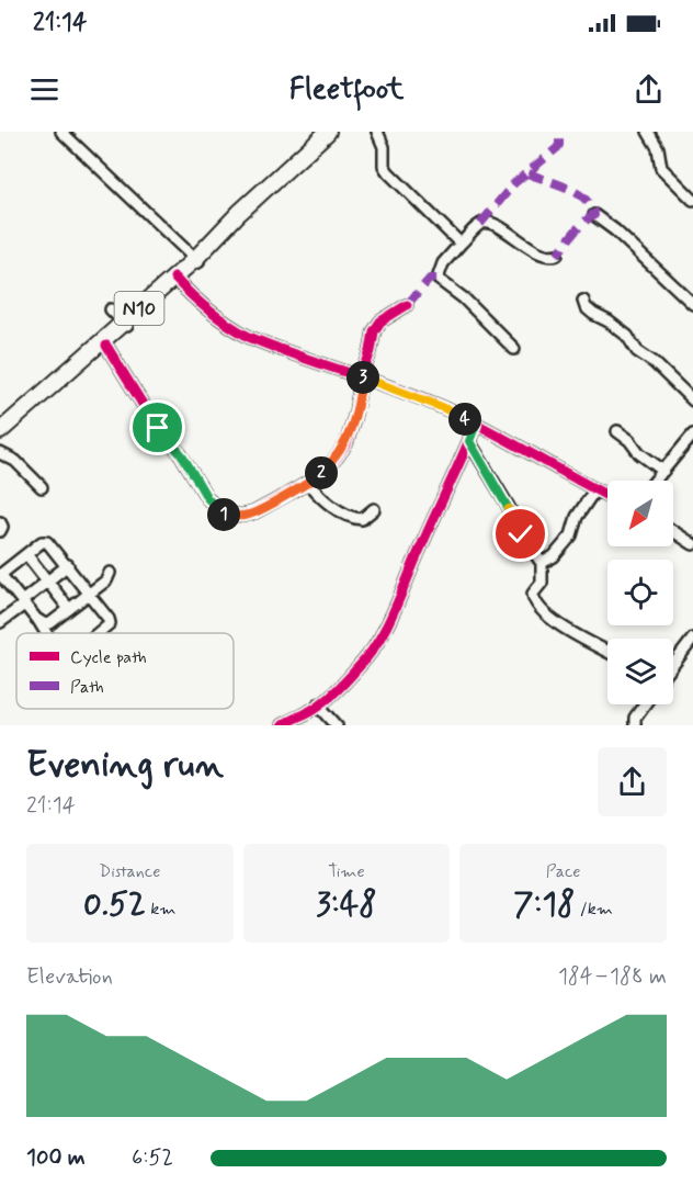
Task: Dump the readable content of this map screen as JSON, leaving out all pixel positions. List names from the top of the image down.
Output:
{
  "streets": {
    "highway": ["N10"]
  },
  "legend": ["Cycle path", "Path"],
  "north": "bottom left",
  "page": {
    "status": "21:14",
    "header": "Fleetfoot",
    "pins": [
      "3",
      "4",
      "2",
      "1"
    ],
    "heading": ["Evening run", "21:14"],
    "stats": [
      ["Distance", "0.52 km"],
      ["Time", "3:48"],
      ["Pace", "7:18 /km"]
    ],
    "chart": ["Elevation", "184–188 m"],
    "list": [
      {
        "name": "100 m",
        "note": "6:52"
      }
    ]
  }
}
